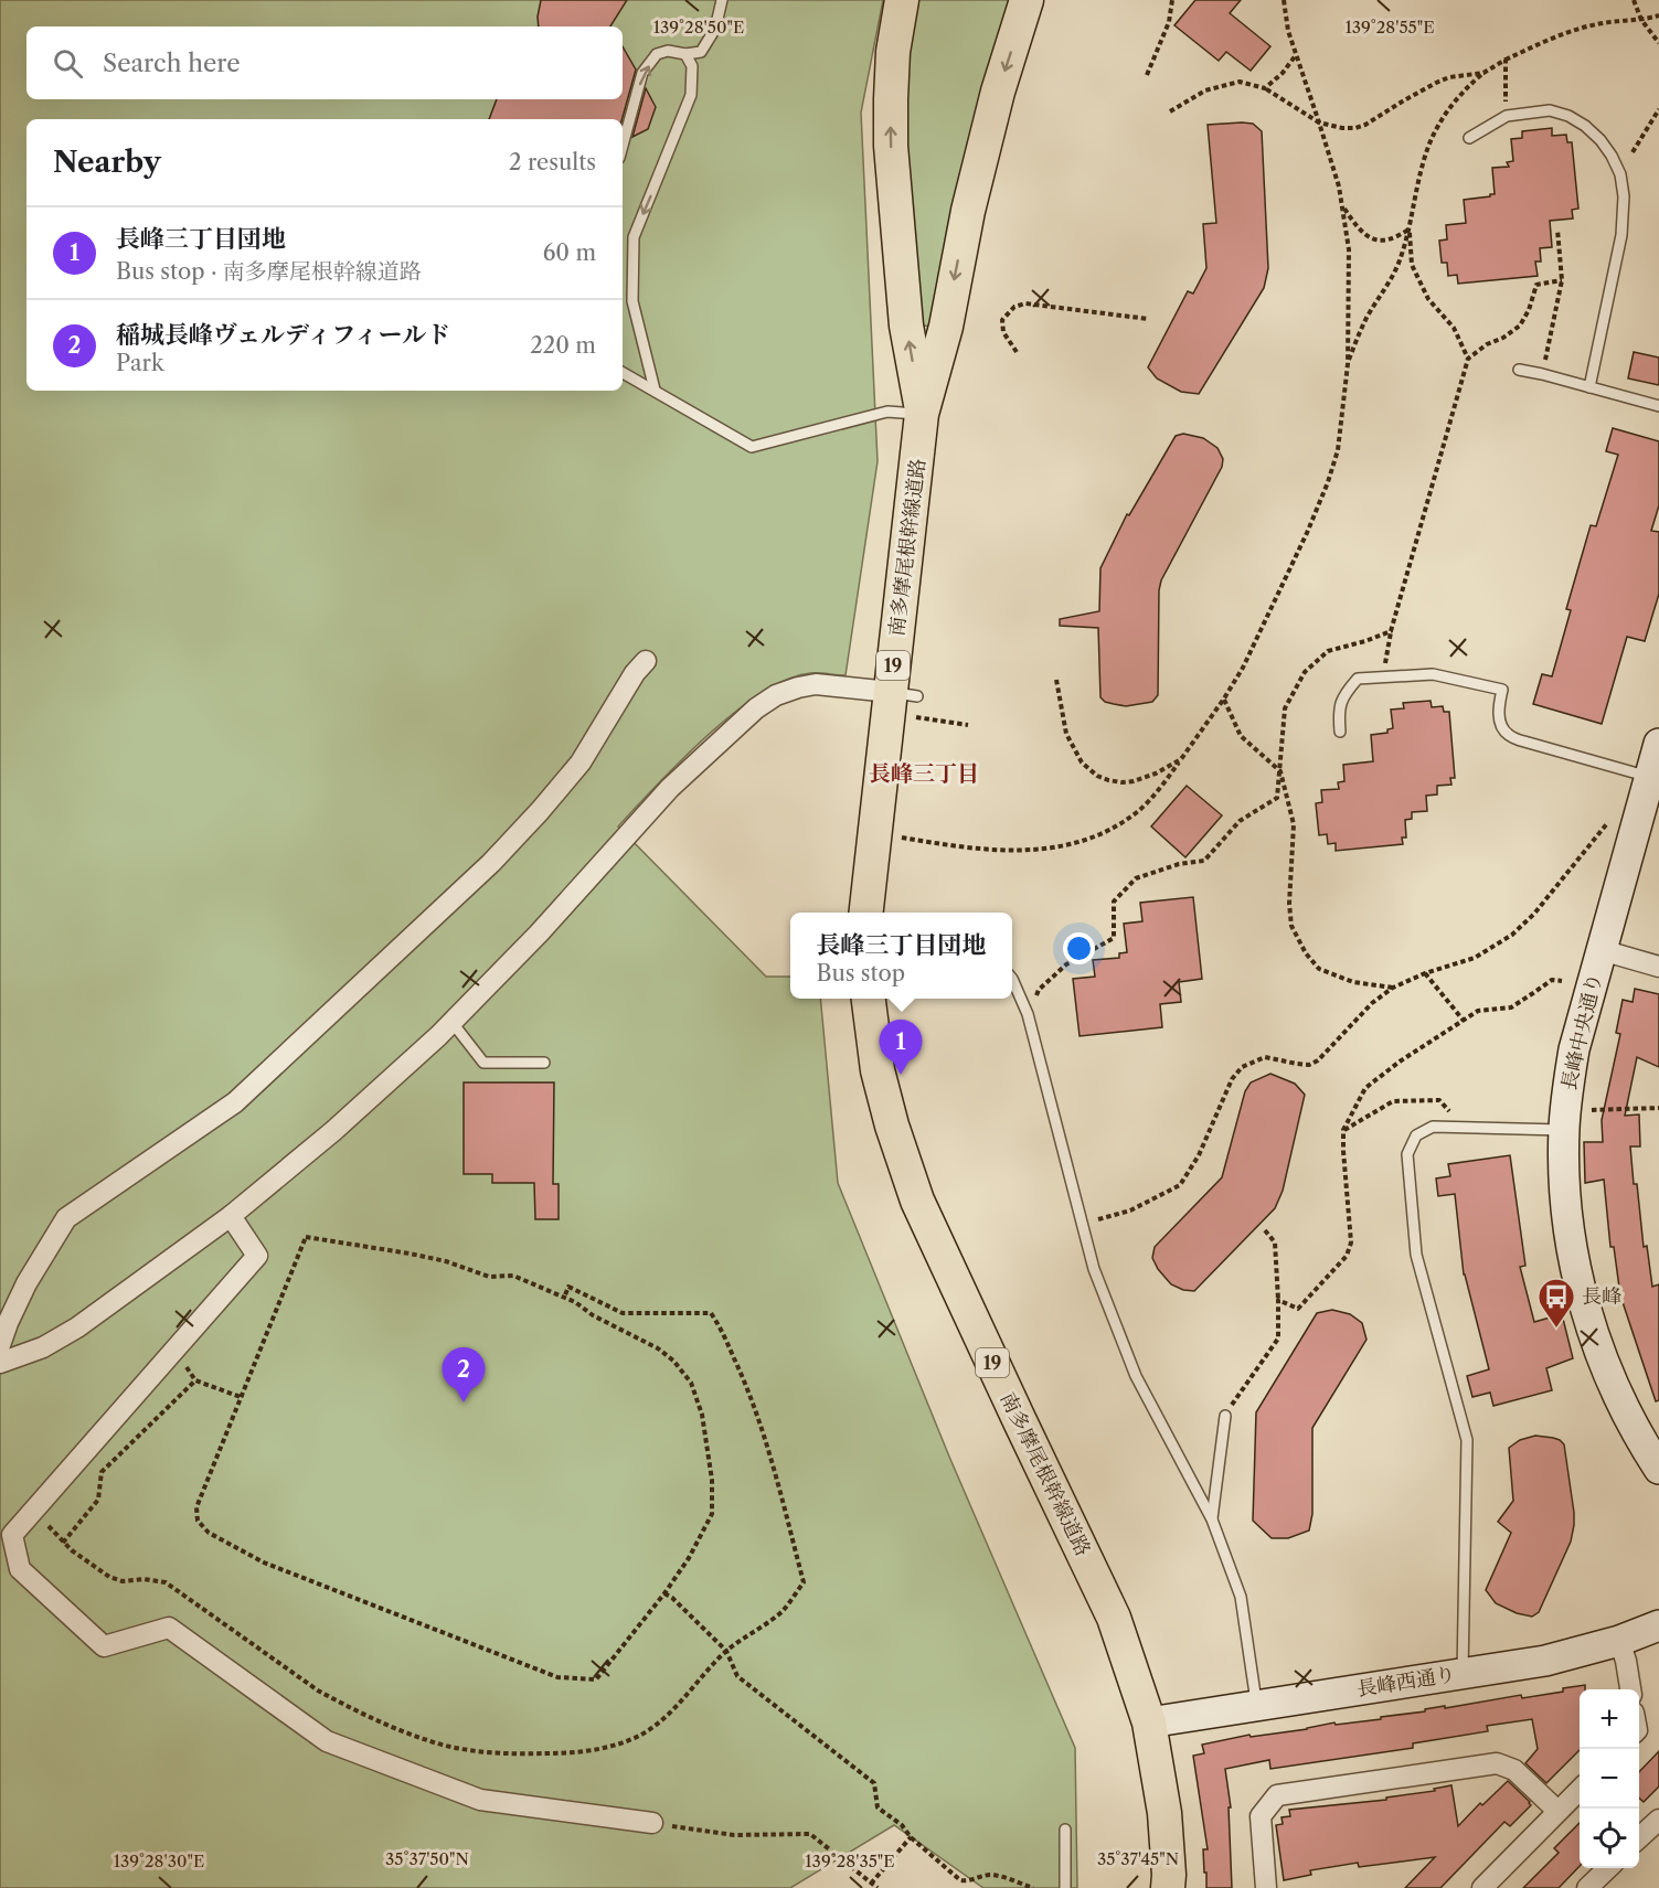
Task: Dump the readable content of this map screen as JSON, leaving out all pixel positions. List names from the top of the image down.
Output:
{
  "streets": {
    "main road": ["南多摩尾根幹線道路", "19"],
    "street": ["長峰中央通り", "長峰西通り"]
  },
  "crossings": [
    ["南多摩尾根幹線道路", "長峰西通り"]
  ],
  "districts": ["長峰三丁目"],
  "places": {
    "bus stop": ["長峰"]
  },
  "page": {
    "search": "Search here",
    "heading": ["Nearby", "2 results"],
    "list": [
      {
        "mark": "1",
        "name": "長峰三丁目団地",
        "note": "Bus stop · 南多摩尾根幹線道路",
        "value": "60 m"
      },
      {
        "mark": "2",
        "name": "稲城長峰ヴェルディフィールド",
        "note": "Park",
        "value": "220 m"
      }
    ],
    "popup": ["長峰三丁目団地", "Bus stop"],
    "pins": ["1", "2"],
    "map_buttons": ["+", "−"]
  },
  "coordinates": [
    "139°28'55\"E",
    "139°28'50\"E",
    "35°37'50\"N",
    "35°37'45\"N",
    "139°28'30\"E",
    "139°28'35\"E"
  ]
}
